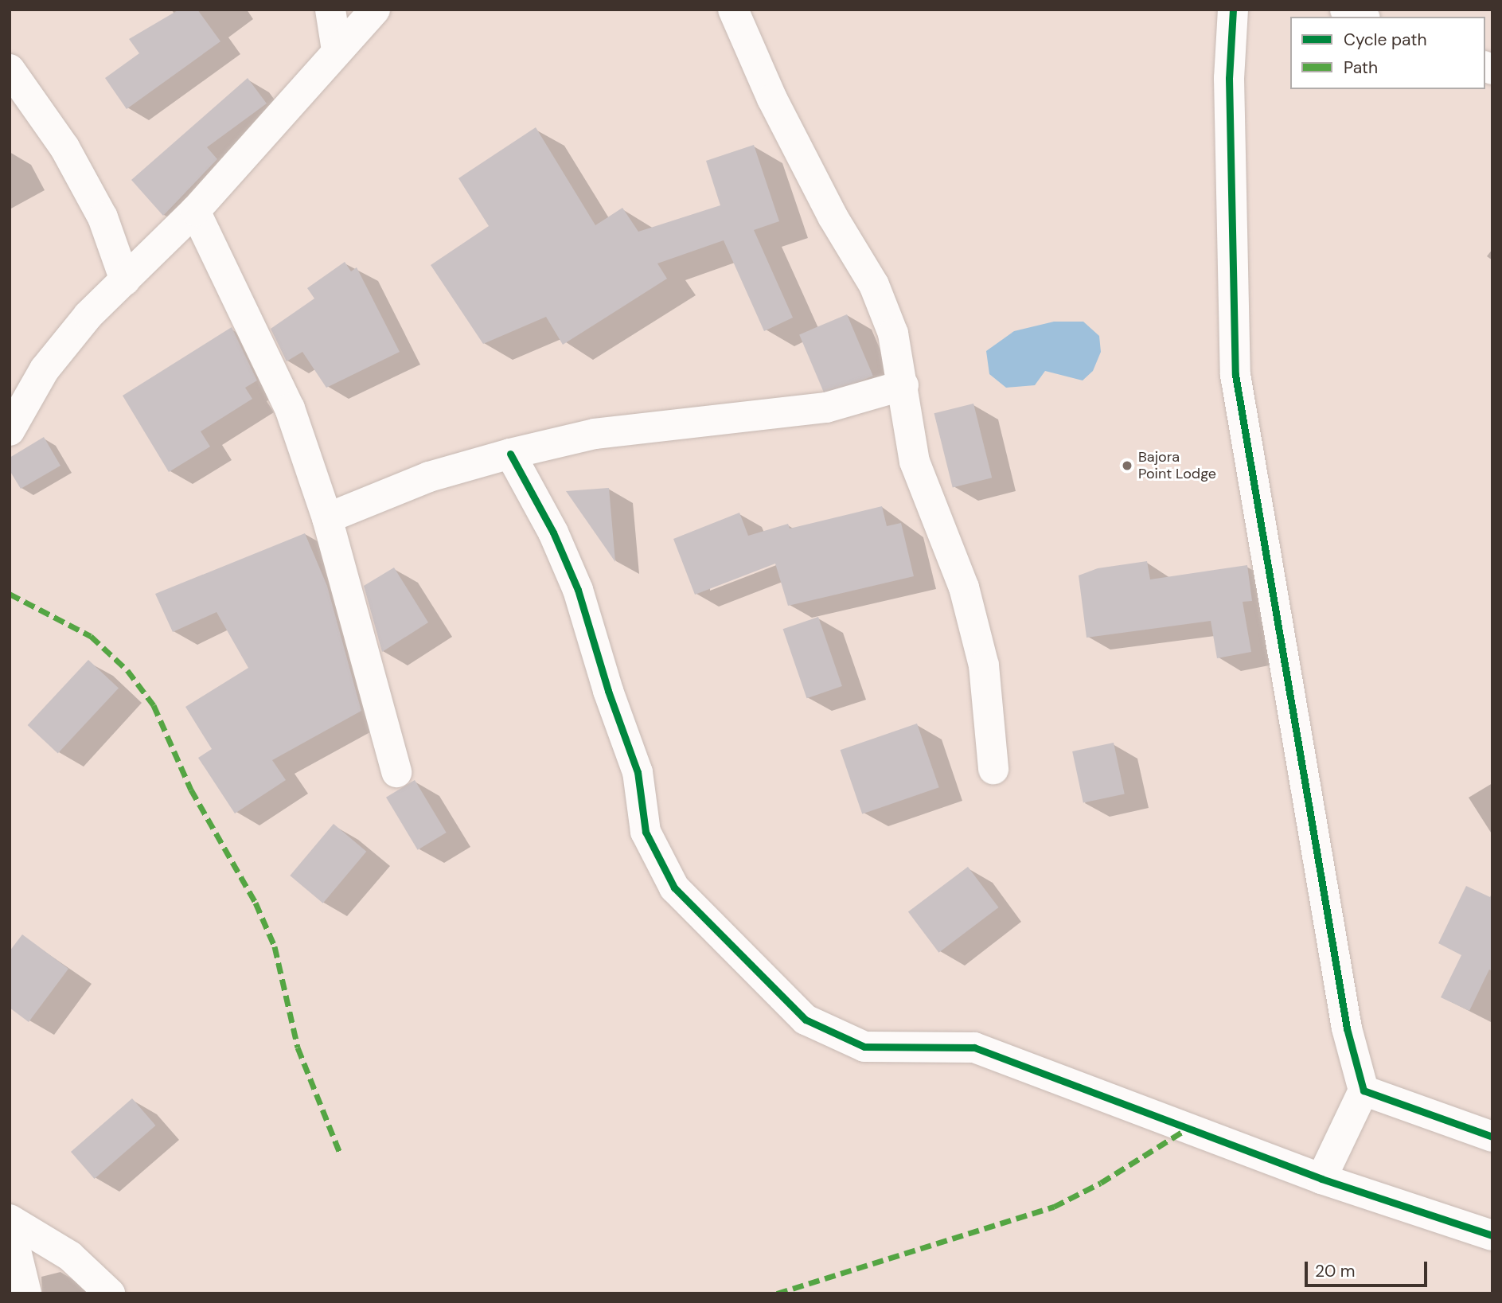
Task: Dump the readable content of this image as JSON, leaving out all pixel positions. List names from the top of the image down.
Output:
{
  "places": ["Bajora Point Lodge"],
  "legend": ["Cycle path", "Path"],
  "scale_bar": "20 m"
}
